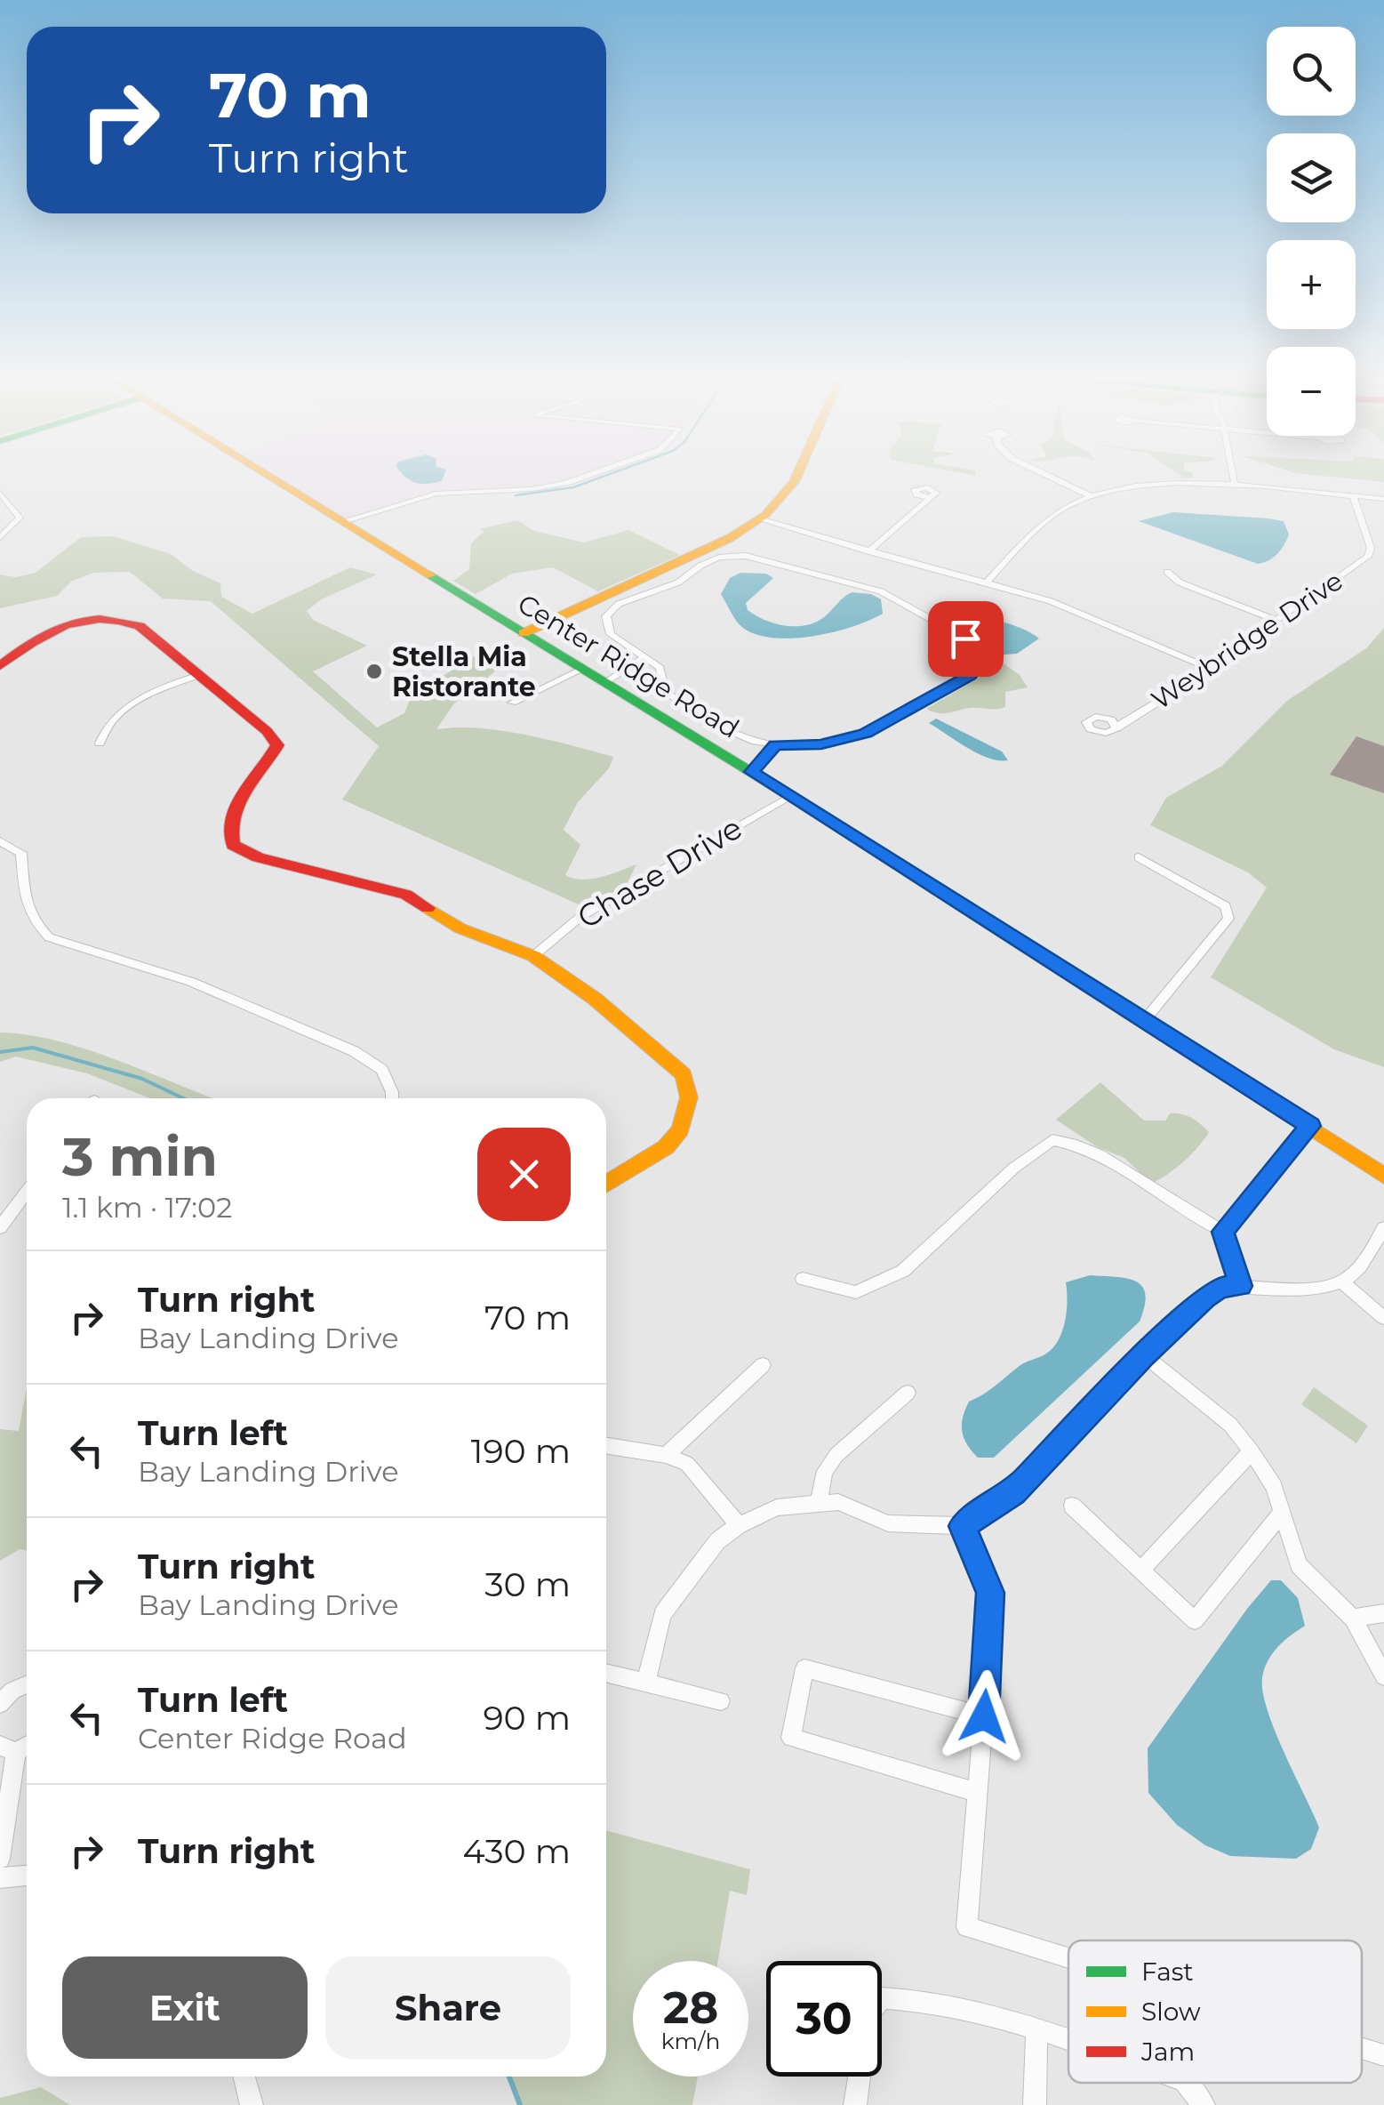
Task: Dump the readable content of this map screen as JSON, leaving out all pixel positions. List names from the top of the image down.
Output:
{
  "streets": {
    "main road": ["Center Ridge Road"],
    "street": ["Weybridge Drive", "Chase Drive"]
  },
  "crossings": [
    ["Center Ridge Road", "Chase Drive"]
  ],
  "places": ["Stella Mia Ristorante"],
  "legend": ["Fast", "Slow", "Jam"],
  "page": {
    "map_buttons": ["+", "−"],
    "turn": ["70 m", "Turn right"],
    "heading": ["3 min", "1.1 km · 17:02"],
    "list": [
      {
        "name": "Turn right",
        "note": "Bay Landing Drive",
        "value": "70 m"
      },
      {
        "name": "Turn left",
        "note": "Bay Landing Drive",
        "value": "190 m"
      },
      {
        "name": "Turn right",
        "note": "Bay Landing Drive",
        "value": "30 m"
      },
      {
        "name": "Turn left",
        "note": "Center Ridge Road",
        "value": "90 m"
      },
      {
        "name": "Turn right",
        "value": "430 m"
      }
    ],
    "buttons": ["Exit", "Share"],
    "speed": "28 km/h",
    "limit": "30"
  }
}
